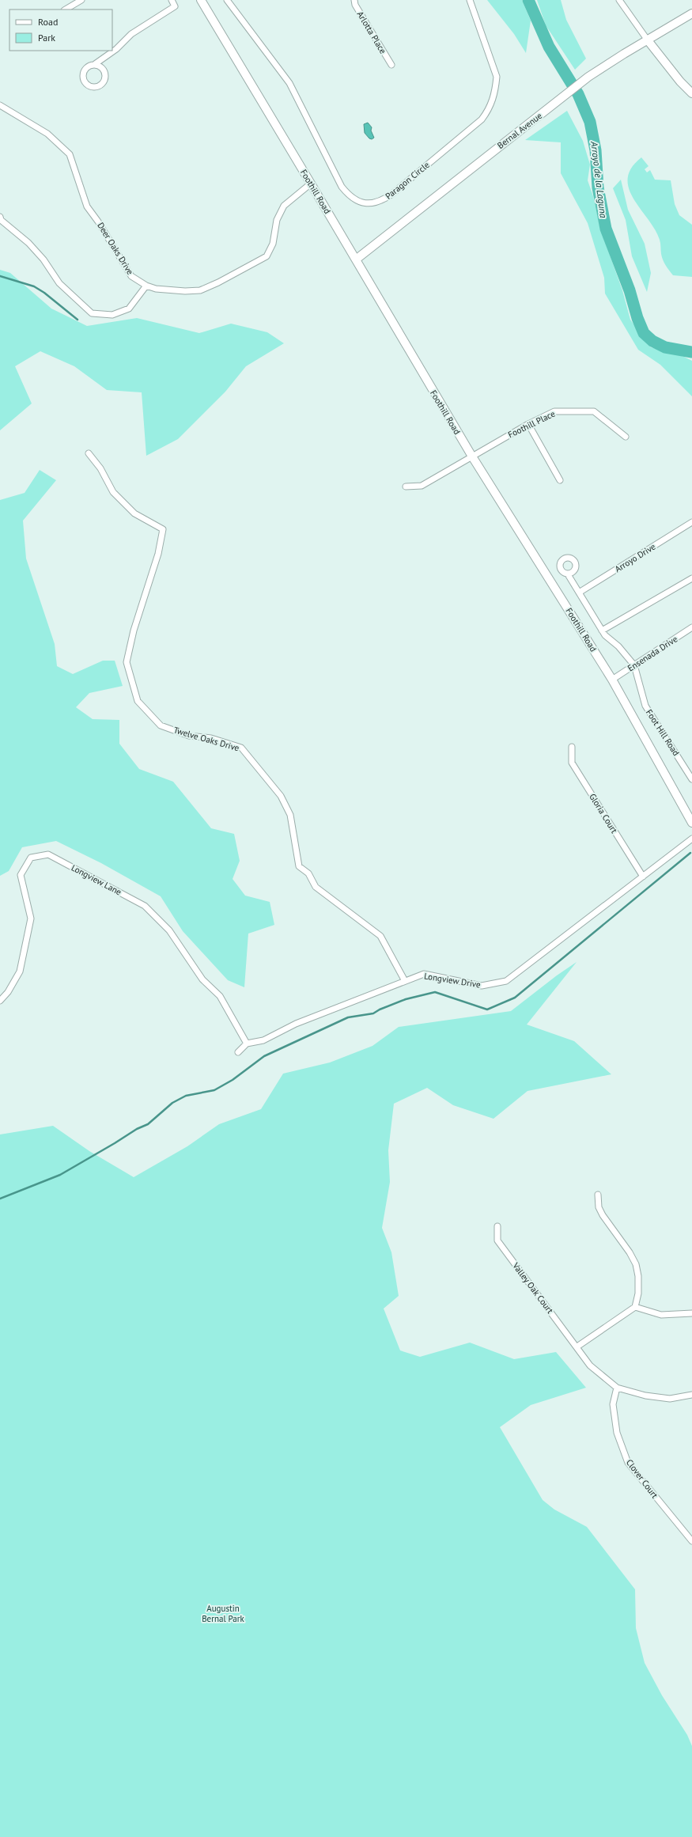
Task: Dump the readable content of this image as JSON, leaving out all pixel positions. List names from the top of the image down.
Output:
{
  "streets": {
    "main road": ["Bernal Avenue", "Foothill Road"],
    "street": [
      "Arlotta Place",
      "Paragon Circle",
      "Deer Oaks Drive",
      "Foothill Place",
      "Arroyo Drive",
      "Ensenada Drive",
      "Foot Hill Road",
      "Twelve Oaks Drive",
      "Gloria Court",
      "Longview Lane",
      "Longview Drive",
      "Valley Oak Court",
      "Clover Court"
    ]
  },
  "crossings": [
    ["Bernal Avenue", "Foothill Road"],
    ["Foothill Road", "Deer Oaks Drive"],
    ["Foothill Road", "Foothill Place"],
    ["Foothill Road", "Ensenada Drive"],
    ["Arroyo Drive", "Foot Hill Road"],
    ["Ensenada Drive", "Foot Hill Road"],
    ["Twelve Oaks Drive", "Longview Drive"],
    ["Gloria Court", "Longview Drive"],
    ["Longview Lane", "Longview Drive"],
    ["Valley Oak Court", "Clover Court"]
  ],
  "water": ["Arroyo de la Laguna"],
  "parks": ["Augustin Bernal Park"],
  "legend": ["Road", "Park"]
}
